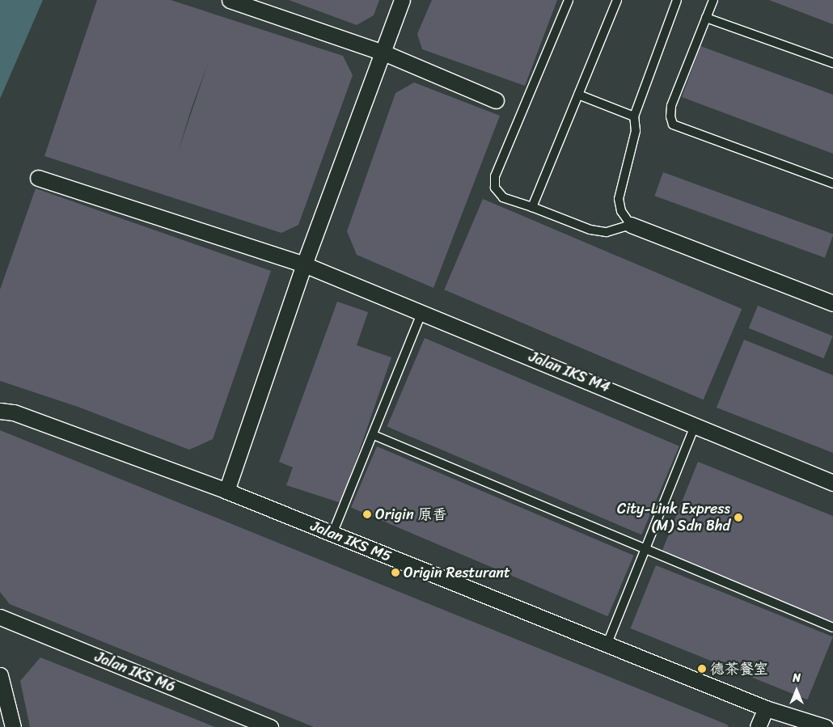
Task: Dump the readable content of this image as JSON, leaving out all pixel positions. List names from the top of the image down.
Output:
{
  "streets": {
    "street": ["Jalan IKS M4", "Jalan IKS M5", "Jalan IKS M6"]
  },
  "places": [
    "Origin 原香",
    "City-Link Express (M) Sdn Bhd",
    "Origin Resturant",
    "德茶餐室"
  ],
  "north": "top"
}
